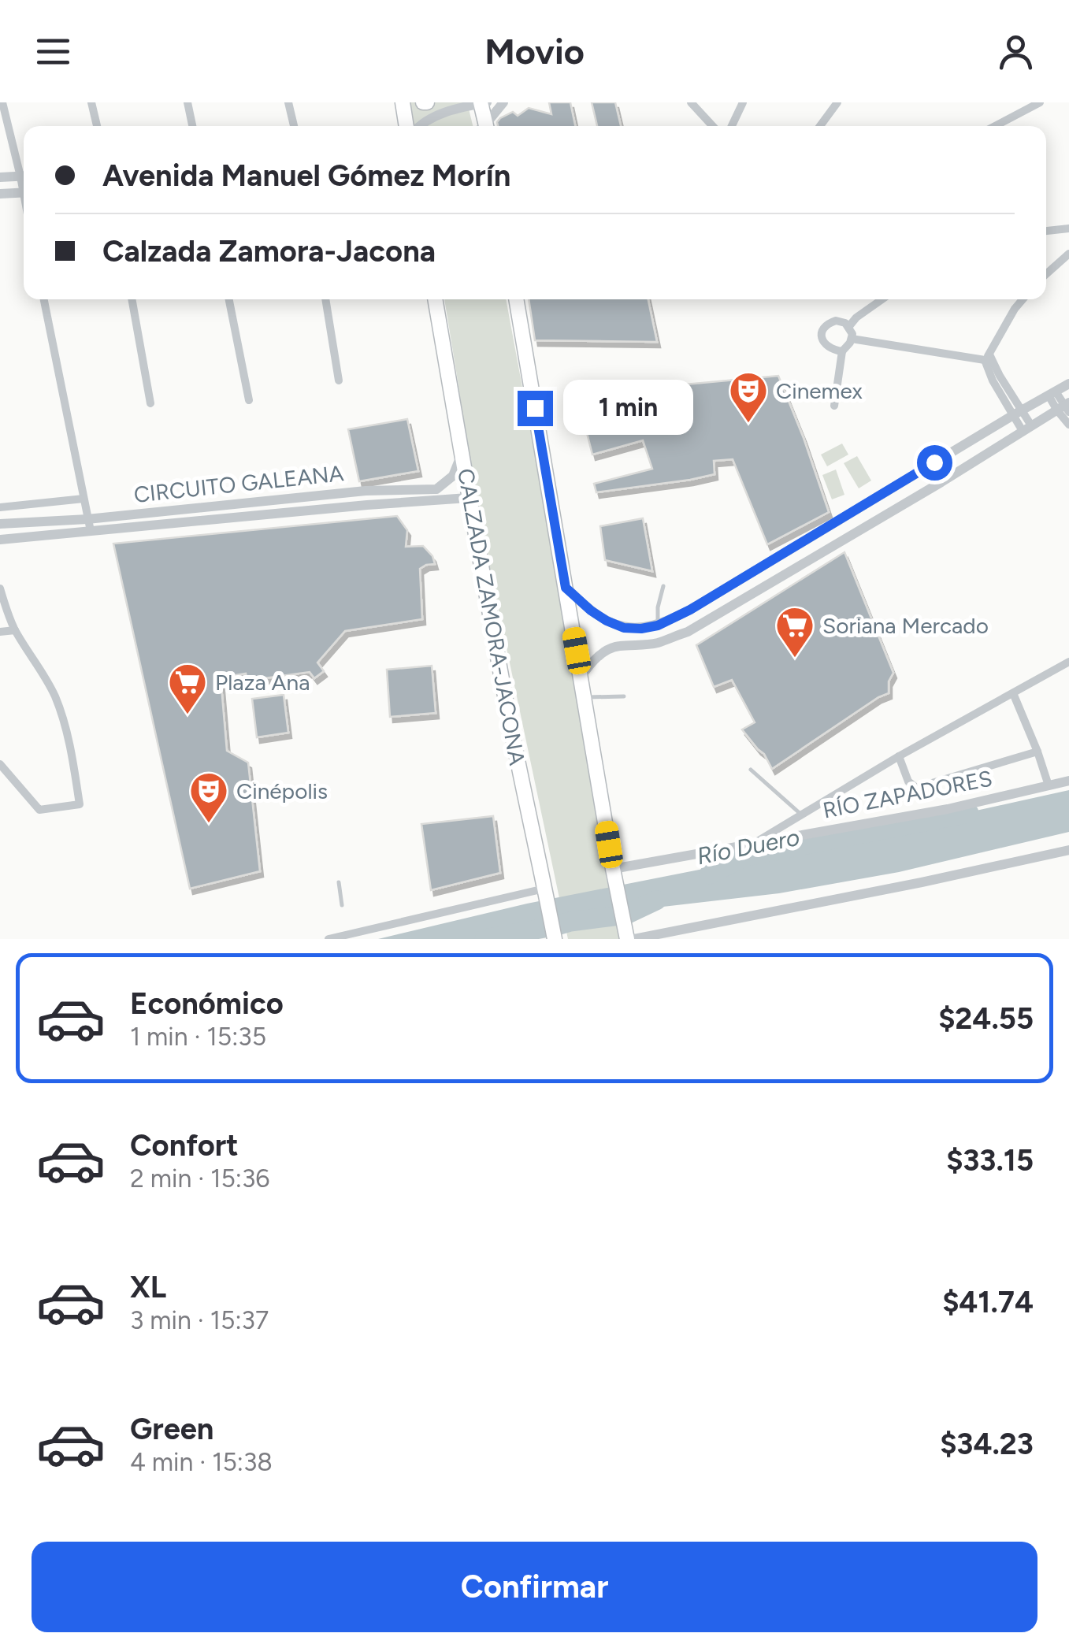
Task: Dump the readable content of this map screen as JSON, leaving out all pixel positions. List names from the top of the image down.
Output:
{
  "streets": {
    "main road": ["CALZADA ZAMORA-JACONA"],
    "street": ["CIRCUITO GALEANA", "RÍO ZAPADORES"]
  },
  "crossings": [
    ["CIRCUITO GALEANA", "CALZADA ZAMORA-JACONA"]
  ],
  "water": ["Río Duero"],
  "places": {
    "theatre": ["Cinemex", "Cinépolis"],
    "supermarket": ["Soriana Mercado", "Plaza Ana"]
  },
  "page": {
    "header": "Movio",
    "banner": ["Avenida Manuel Gómez Morín", "Calzada Zamora-Jacona"],
    "bubble": "1 min",
    "list": [
      {
        "name": "Económico",
        "note": "1 min · 15:35",
        "value": "$24.55"
      },
      {
        "name": "Confort",
        "note": "2 min · 15:36",
        "value": "$33.15"
      },
      {
        "name": "XL",
        "note": "3 min · 15:37",
        "value": "$41.74"
      },
      {
        "name": "Green",
        "note": "4 min · 15:38",
        "value": "$34.23"
      }
    ],
    "buttons": "Confirmar"
  }
}
